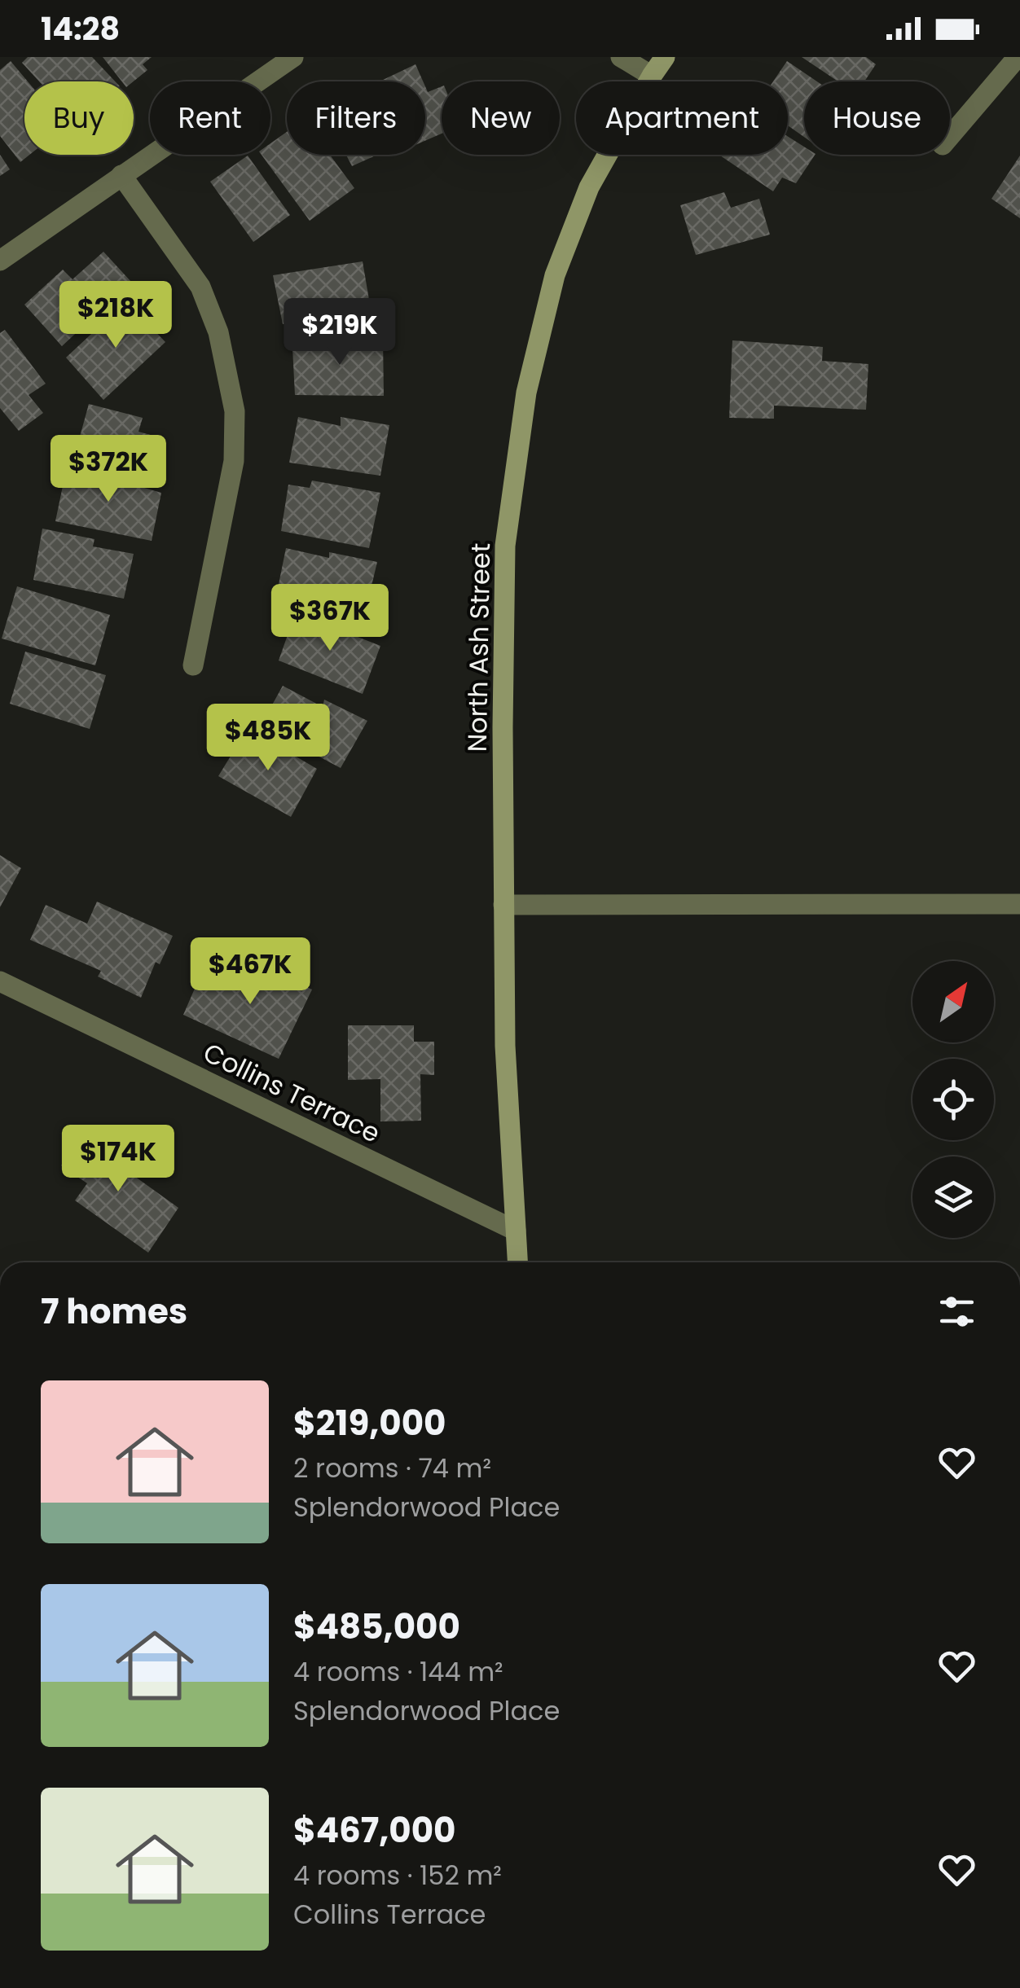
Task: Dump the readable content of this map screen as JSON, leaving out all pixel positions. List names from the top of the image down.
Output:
{
  "streets": {
    "main road": ["North Ash Street"],
    "street": ["Collins Terrace"]
  },
  "crossings": [
    ["North Ash Street", "Collins Terrace"]
  ],
  "north": "top right",
  "page": {
    "status": "14:28",
    "chip": [
      "Buy",
      "Rent",
      "Filters",
      "New",
      "Apartment",
      "House"
    ],
    "price": [
      "$218K",
      "$219K",
      "$372K",
      "$367K",
      "$485K",
      "$467K",
      "$174K"
    ],
    "heading": "7 homes",
    "list": [
      {
        "name": "$219,000",
        "note": "2 rooms · 74 m² · Splendorwood Place"
      },
      {
        "name": "$485,000",
        "note": "4 rooms · 144 m² · Splendorwood Place"
      },
      {
        "name": "$467,000",
        "note": "4 rooms · 152 m² · Collins Terrace"
      }
    ]
  }
}
